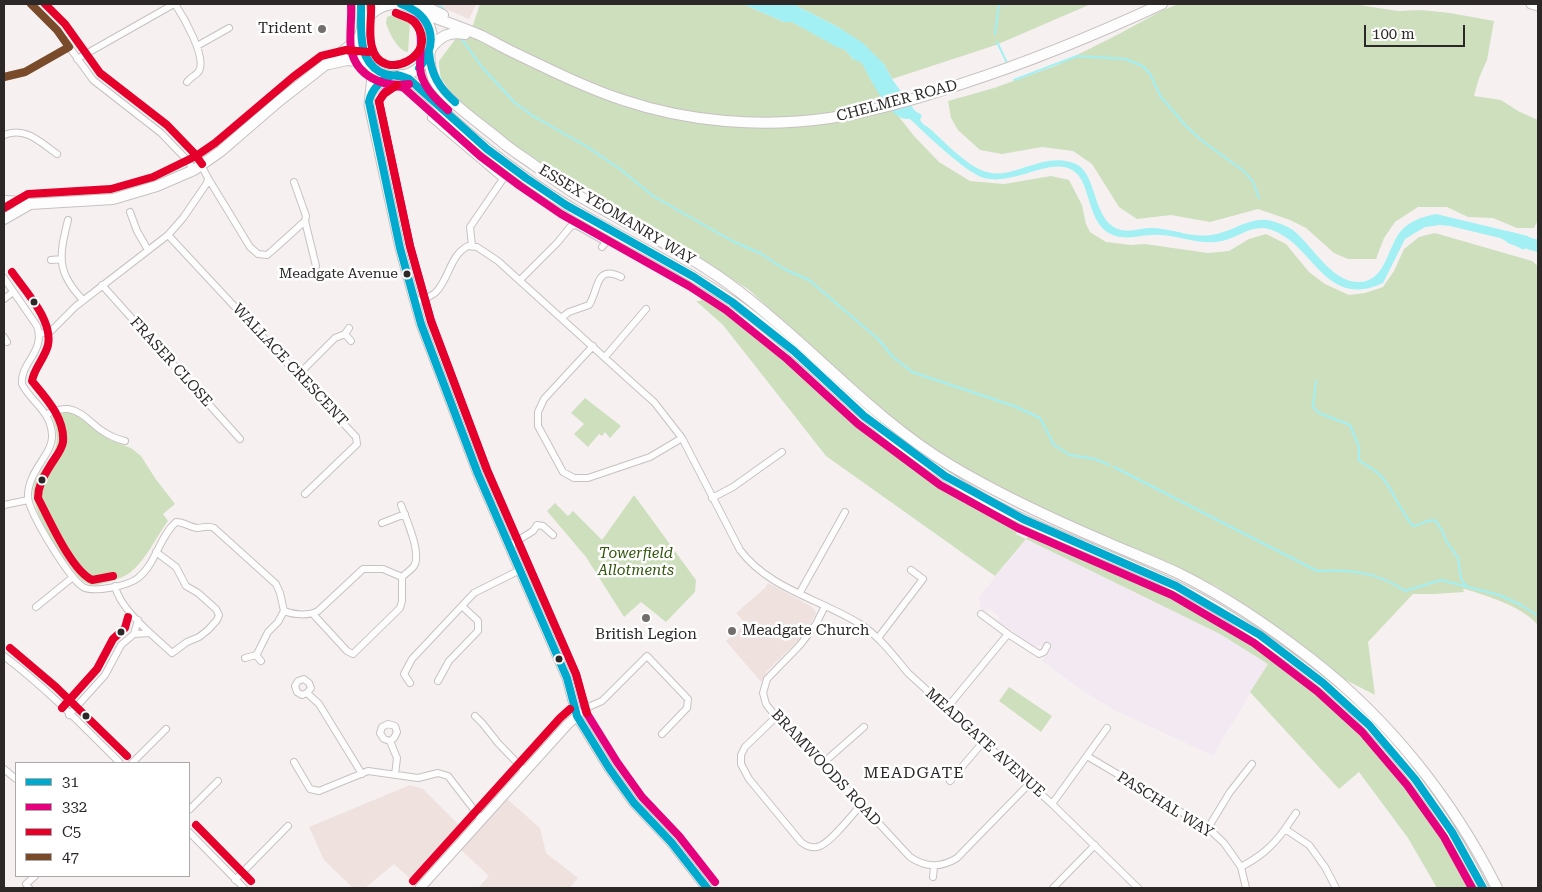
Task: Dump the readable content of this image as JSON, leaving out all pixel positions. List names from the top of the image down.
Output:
{
  "streets": {
    "main road": ["CHELMER ROAD", "ESSEX YEOMANRY WAY"],
    "street": [
      "FRASER CLOSE",
      "WALLACE CRESCENT",
      "MEADGATE AVENUE",
      "BRAMWOODS ROAD",
      "PASCHAL WAY"
    ]
  },
  "crossings": [
    ["CHELMER ROAD", "ESSEX YEOMANRY WAY"],
    ["MEADGATE AVENUE", "BRAMWOODS ROAD"]
  ],
  "districts": ["MEADGATE"],
  "parks": ["Towerfield Allotments"],
  "places": [
    "Trident",
    "Meadgate Avenue",
    "British Legion",
    "Meadgate Church"
  ],
  "lines": [
    "transit line 31",
    "transit line C5",
    "transit line 47",
    "transit line 332"
  ],
  "legend": [
    "31",
    "332",
    "C5",
    "47"
  ],
  "scale_bar": "100 m"
}
